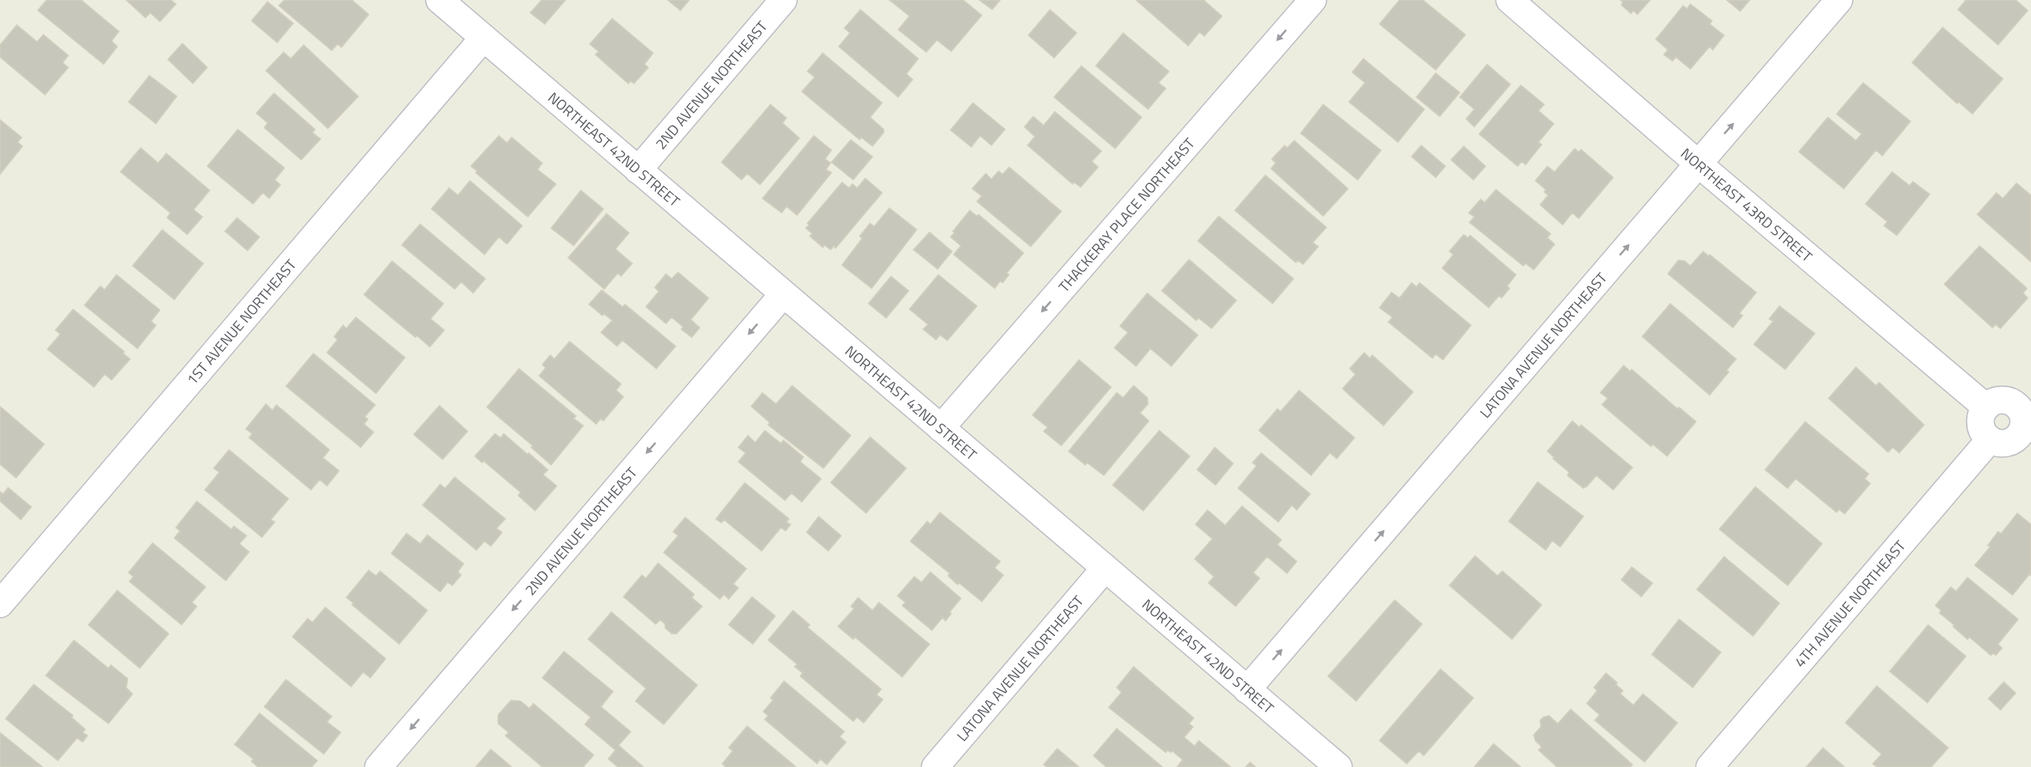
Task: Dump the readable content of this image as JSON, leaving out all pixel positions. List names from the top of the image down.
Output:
{
  "streets": {
    "street": [
      "2ND AVENUE NORTHEAST",
      "NORTHEAST 42ND STREET",
      "NORTHEAST 43RD STREET",
      "THACKERAY PLACE NORTHEAST",
      "1ST AVENUE NORTHEAST",
      "LATONA AVENUE NORTHEAST",
      "4TH AVENUE NORTHEAST"
    ]
  },
  "crossings": [
    ["2ND AVENUE NORTHEAST", "NORTHEAST 42ND STREET"],
    ["NORTHEAST 42ND STREET", "THACKERAY PLACE NORTHEAST"],
    ["NORTHEAST 42ND STREET", "1ST AVENUE NORTHEAST"],
    ["NORTHEAST 42ND STREET", "LATONA AVENUE NORTHEAST"],
    ["NORTHEAST 43RD STREET", "LATONA AVENUE NORTHEAST"]
  ],
  "one_way": ["2ND AVENUE NORTHEAST", "THACKERAY PLACE NORTHEAST", "LATONA AVENUE NORTHEAST"]
}
